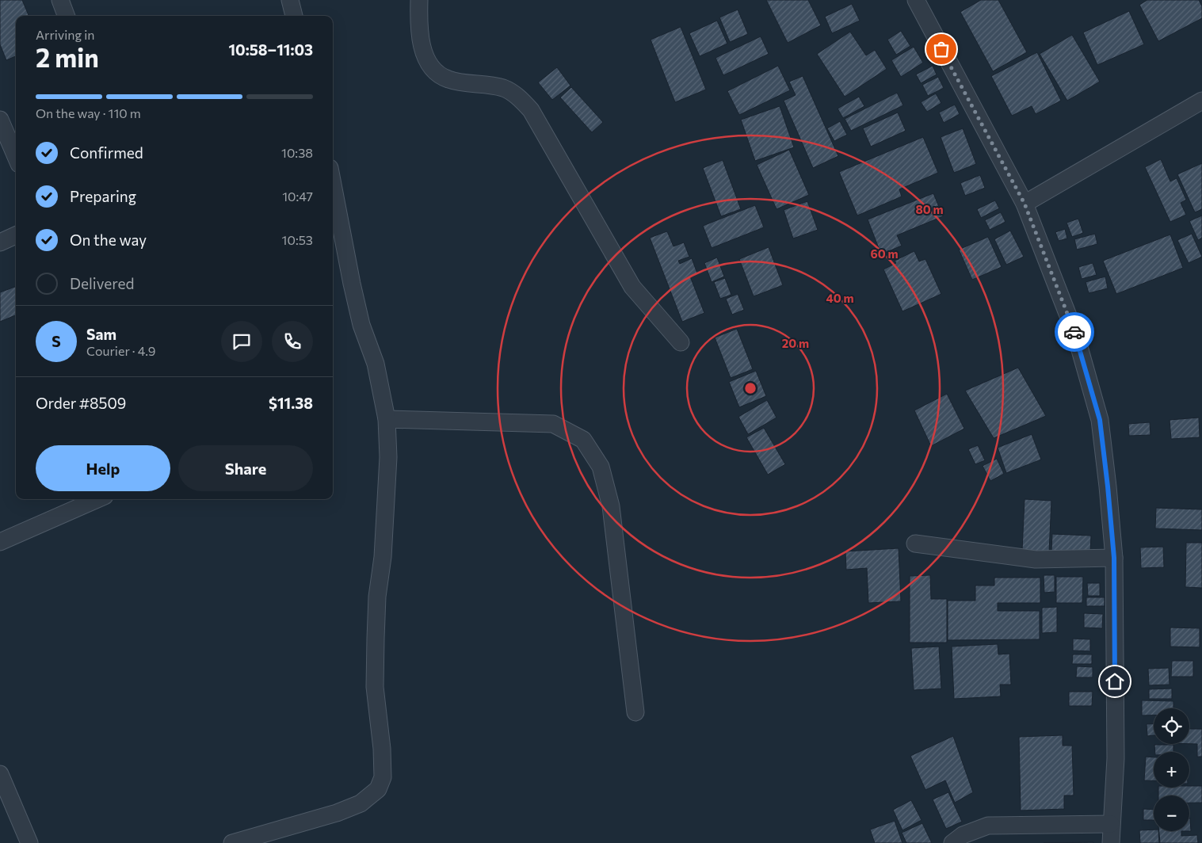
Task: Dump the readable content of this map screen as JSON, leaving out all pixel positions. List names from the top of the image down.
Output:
{
  "page": {
    "heading": ["2 min", "Arriving in", "10:58–11:03"],
    "panel": [
      "Sam",
      "Courier · 4.9",
      "Order #8509",
      "$11.38"
    ],
    "bar": "On the way · 110 m",
    "list": [
      ["Confirmed", "10:38"],
      ["Preparing", "10:47"],
      ["On the way", "10:53"],
      "Delivered"
    ],
    "round": "S",
    "buttons": ["Help", "Share"],
    "map_buttons": ["+", "−"]
  },
  "rings": [
    "80 m",
    "60 m",
    "40 m",
    "20 m"
  ]
}
